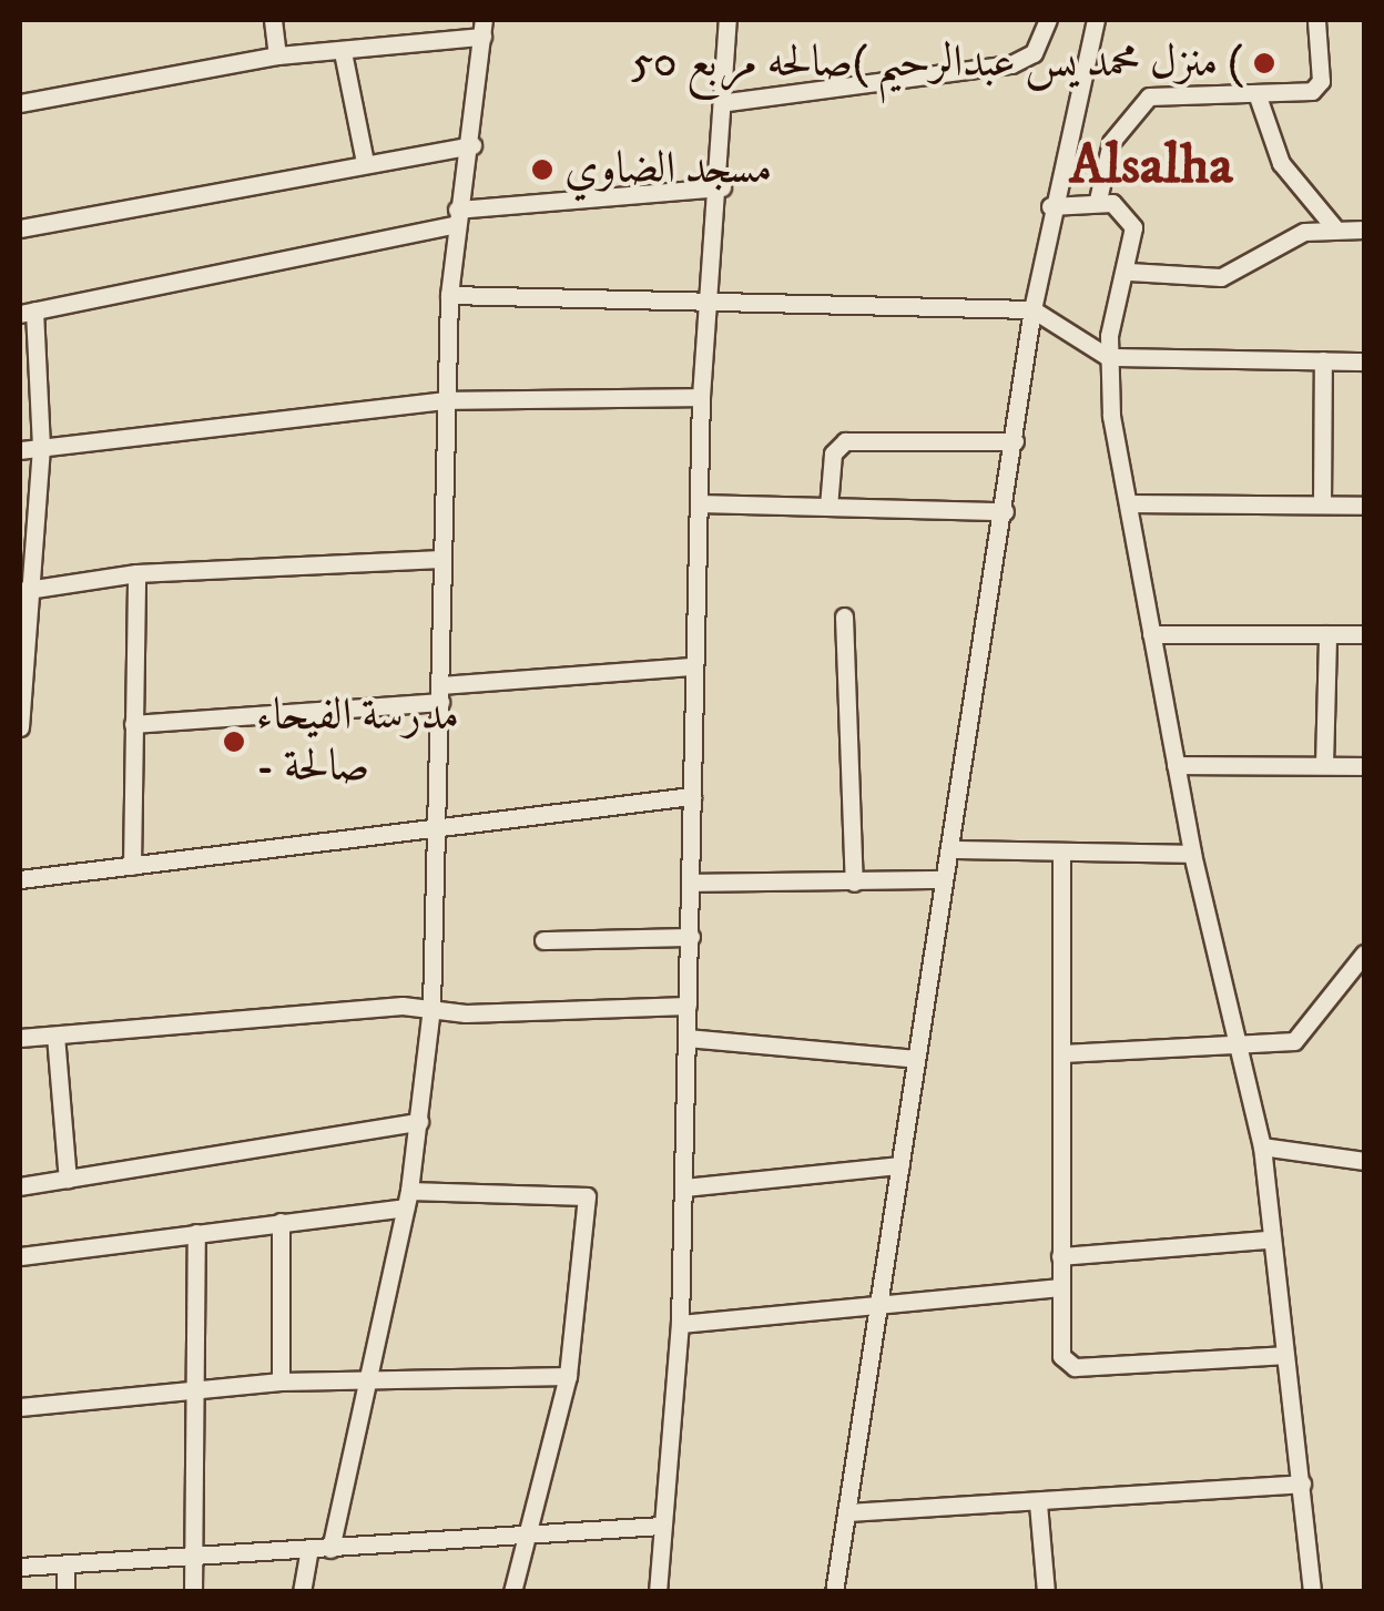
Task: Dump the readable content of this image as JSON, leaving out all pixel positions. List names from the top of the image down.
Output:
{
  "districts": ["Alsalha"],
  "places": ["منزل محمد يس عبدالرحيم )صالحه مربع 50 (", "مسجد الضاوي", "مدرسة الفيحاء - صالحة"]
}
